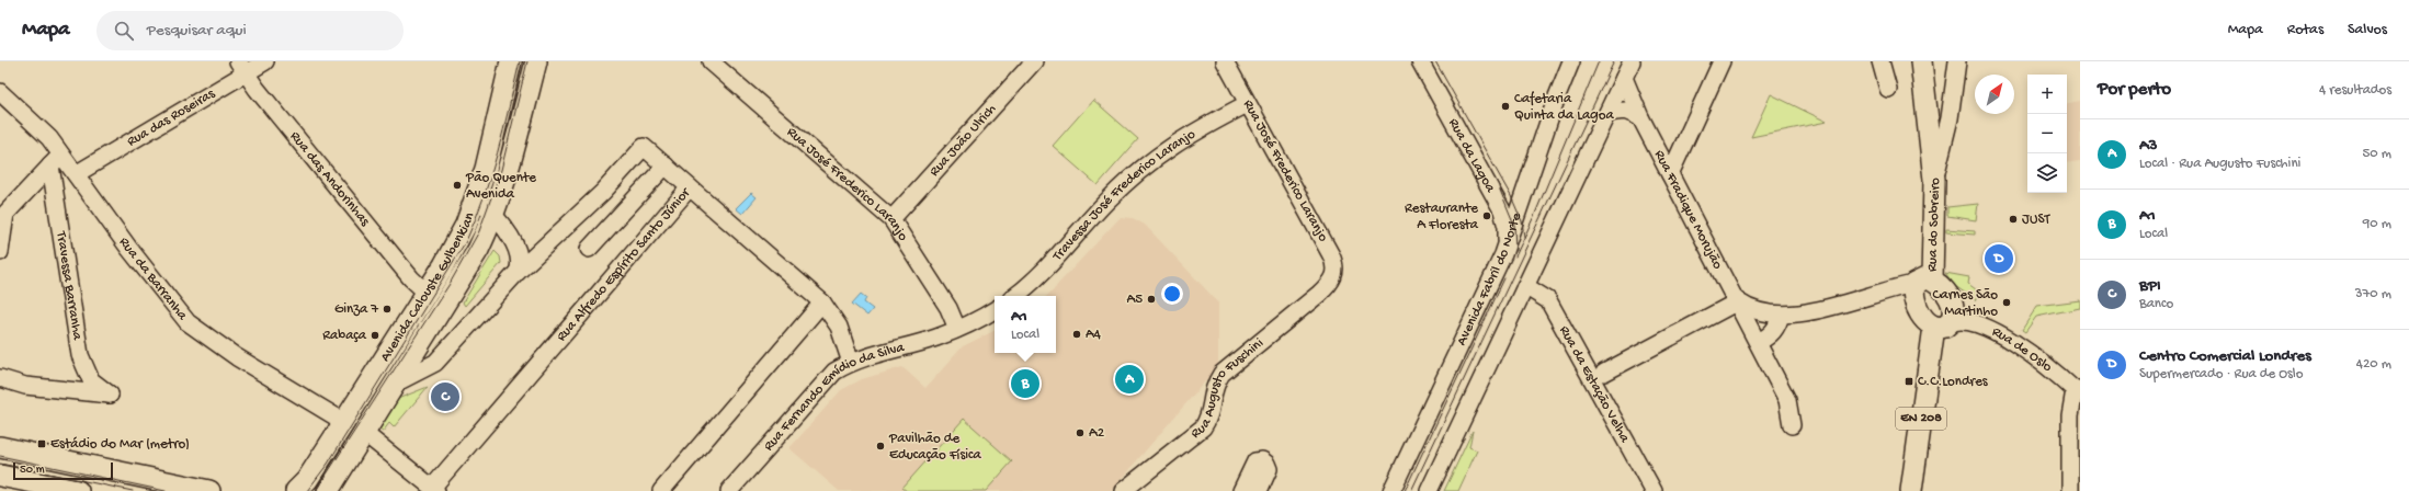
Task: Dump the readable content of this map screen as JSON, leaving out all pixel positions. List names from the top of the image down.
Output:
{
  "streets": {
    "main road": ["Rua do Sobreiro", "Avenida Calouste Gulbenkian", "EN 208"],
    "street": [
      "Rua das Roseiras",
      "Rua João Ulrich",
      "Rua da Lagoa",
      "Rua José Frederico Laranjo",
      "Rua das Andorinhas",
      "Travessa José Frederico Laranjo",
      "Rua Fradique Morujão",
      "Rua Alfredo Espírito Santo Júnior",
      "Rua da Barranha",
      "Avenida Fabril do Norte",
      "Travessa Barranha",
      "Rua de Oslo",
      "Rua da Estação Velha",
      "Rua Augusto Fuschini",
      "Rua Fernando Emídio da Silva"
    ]
  },
  "crossings": [
    ["Rua das Roseiras", "Rua das Andorinhas"],
    ["Rua das Roseiras", "Rua da Barranha"],
    ["Rua João Ulrich", "Rua José Frederico Laranjo"],
    ["Rua da Lagoa", "Avenida Fabril do Norte"],
    ["Rua José Frederico Laranjo", "Travessa José Frederico Laranjo"],
    ["Rua José Frederico Laranjo", "Rua Augusto Fuschini"],
    ["Rua José Frederico Laranjo", "Rua Fernando Emídio da Silva"],
    ["Rua das Andorinhas", "Avenida Calouste Gulbenkian"],
    ["Rua Alfredo Espírito Santo Júnior", "Rua Fernando Emídio da Silva"],
    ["Rua da Barranha", "Travessa Barranha"],
    ["Rua da Barranha", "Avenida Calouste Gulbenkian"],
    ["Rua de Oslo", "EN 208"]
  ],
  "places": {
    "other": [
      "Cafetaria Quinta da Lagoa",
      "Pão Quente Avenida",
      "Restaurante A Floresta",
      "JUST",
      "A5",
      "Carnes São Martinho",
      "Ginza 7",
      "A4",
      "Rabaça",
      "A2",
      "Pavilhão de Educação Física"
    ],
    "transit": ["C.C.Londres", "Estádio do Mar (metro)"]
  },
  "scale_bar": "50 m",
  "north": "top right",
  "page": {
    "header": "Mapa",
    "search": "Pesquisar aqui",
    "nav": ["Mapa", "Rotas", "Salvos"],
    "heading": ["Por perto", "4 resultados"],
    "map_buttons": ["+", "−"],
    "list": [
      {
        "mark": "A",
        "name": "A3",
        "note": "Local · Rua Augusto Fuschini",
        "value": "50 m"
      },
      {
        "mark": "B",
        "name": "A1",
        "note": "Local",
        "value": "90 m"
      },
      {
        "mark": "C",
        "name": "BPI",
        "note": "Banco",
        "value": "370 m"
      },
      {
        "mark": "D",
        "name": "Centro Comercial Londres",
        "note": "Supermercado · Rua de Oslo",
        "value": "420 m"
      }
    ],
    "pins": [
      "D",
      "A",
      "B",
      "C"
    ],
    "popup": ["A1", "Local"],
    "scale": "50 m"
  }
}
